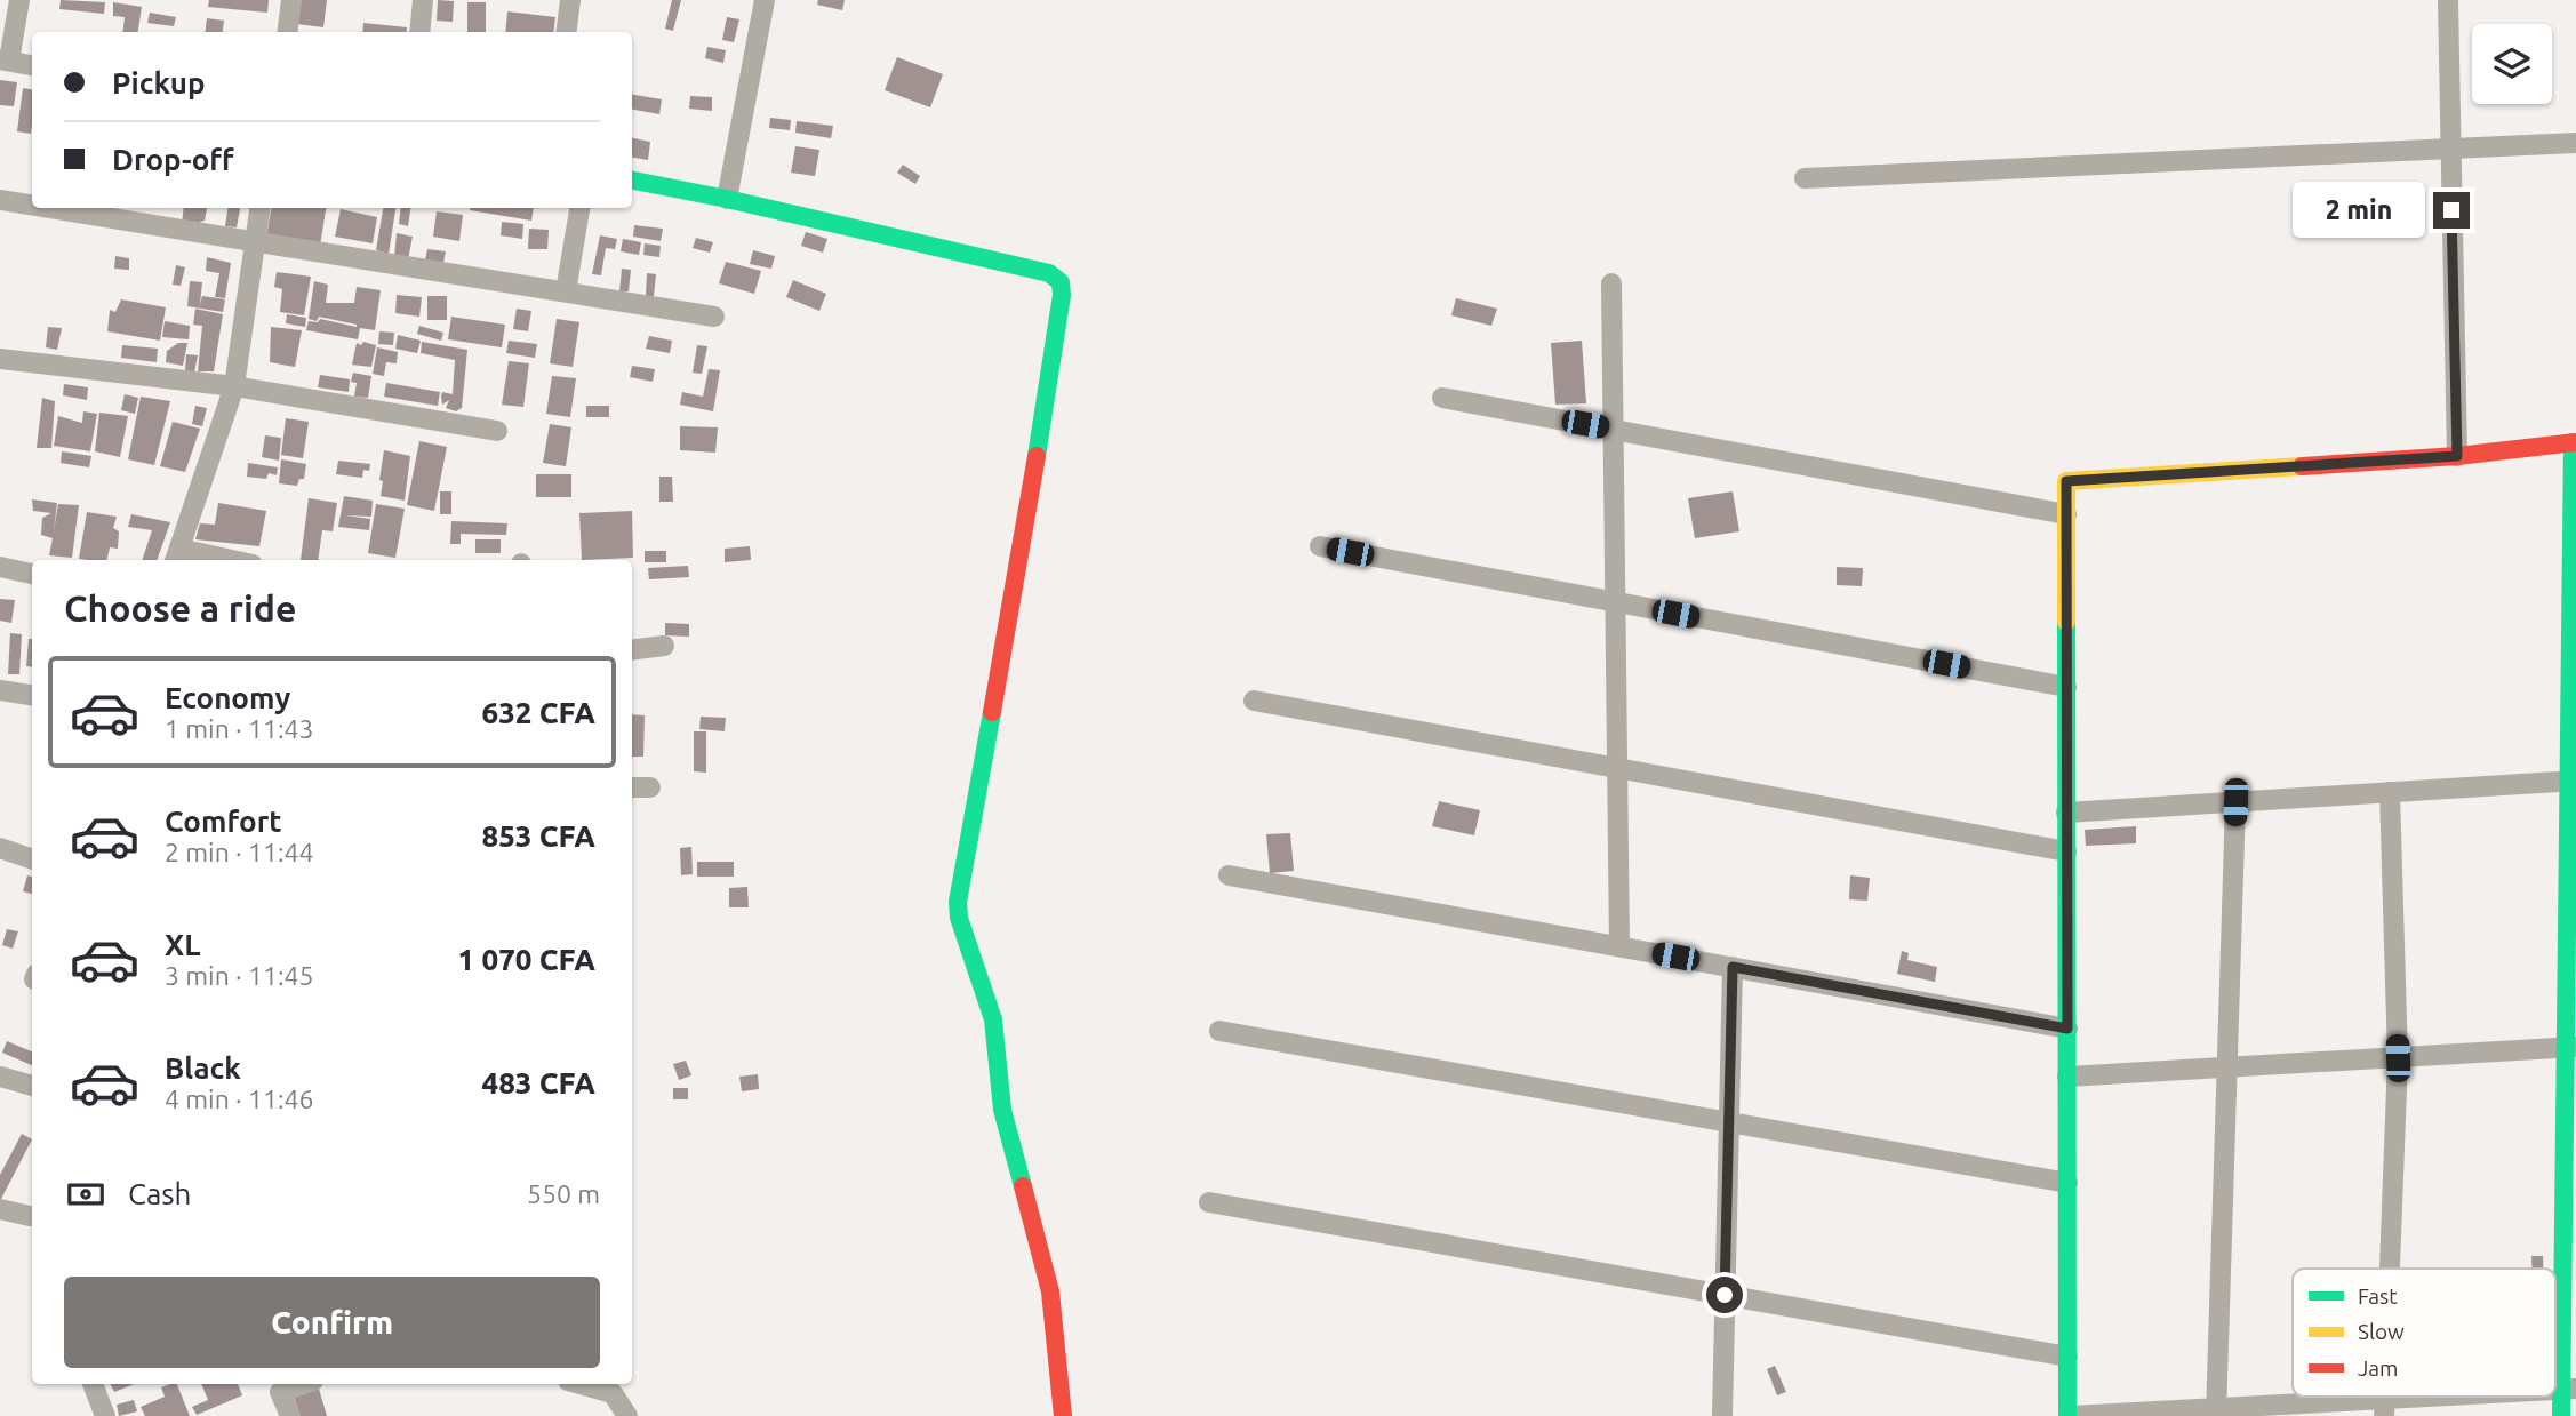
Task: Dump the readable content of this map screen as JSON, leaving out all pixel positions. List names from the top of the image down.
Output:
{
  "legend": ["Fast", "Slow", "Jam"],
  "page": {
    "banner": ["Pickup", "Drop-off"],
    "bubble": "2 min",
    "heading": "Choose a ride",
    "list": [
      {
        "name": "Economy",
        "note": "1 min · 11:43",
        "value": "632 CFA"
      },
      {
        "name": "Comfort",
        "note": "2 min · 11:44",
        "value": "853 CFA"
      },
      {
        "name": "XL",
        "note": "3 min · 11:45",
        "value": "1 070 CFA"
      },
      {
        "name": "Black",
        "note": "4 min · 11:46",
        "value": "483 CFA"
      }
    ],
    "pay": ["Cash", "550 m"],
    "buttons": "Confirm"
  }
}
